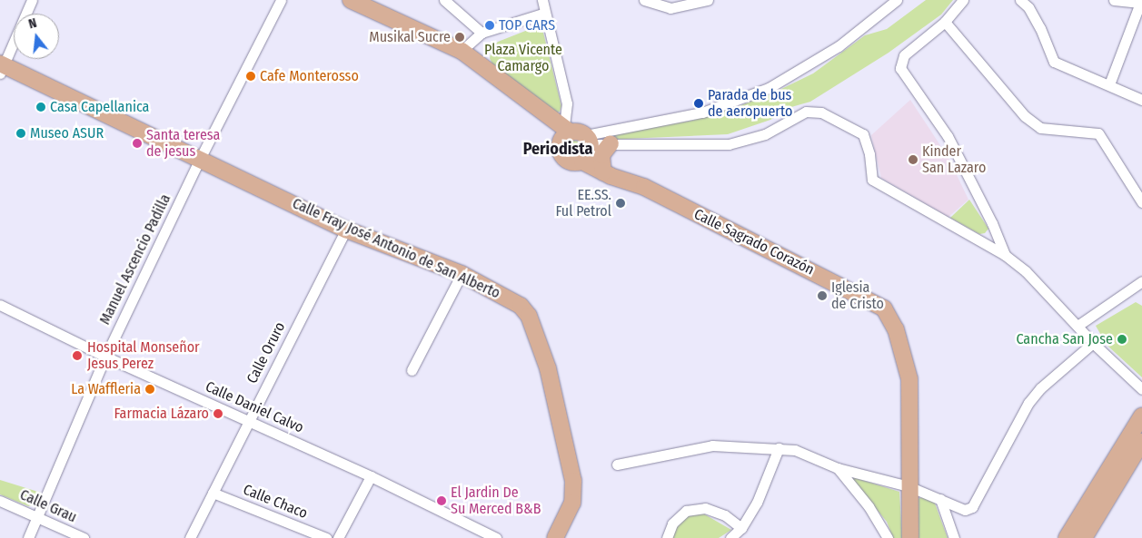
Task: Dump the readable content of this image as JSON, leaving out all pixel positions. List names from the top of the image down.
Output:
{
  "streets": {
    "main road": ["Calle Sagrado Corazón", "Calle Fray José Antonio de San Alberto"],
    "street": [
      "Manuel Ascencio Padilla",
      "Calle Oruro",
      "Calle Daniel Calvo",
      "Calle Chaco",
      "Calle Grau"
    ]
  },
  "crossings": [
    ["Calle Fray José Antonio de San Alberto", "Manuel Ascencio Padilla"],
    ["Calle Fray José Antonio de San Alberto", "Calle Oruro"],
    ["Manuel Ascencio Padilla", "Calle Daniel Calvo"],
    ["Manuel Ascencio Padilla", "Calle Grau"],
    ["Calle Oruro", "Calle Daniel Calvo"],
    ["Calle Oruro", "Calle Chaco"]
  ],
  "districts": ["Periodista"],
  "parks": ["Plaza Vicente Camargo"],
  "places": [
    "TOP CARS",
    "Musikal Sucre",
    "Cafe Monterosso",
    "Parada de bus de aeropuerto",
    "Casa Capellanica",
    "Museo ASUR",
    "Santa teresa de jesus",
    "Kinder San Lazaro",
    "EE.SS. Ful Petrol",
    "Iglesia de Cristo",
    "Cancha San Jose",
    "Hospital Monseñor Jesus Perez",
    "La Waffleria",
    "Farmacia Lázaro",
    "El Jardin De Su Merced B&B"
  ],
  "north": "top"
}
